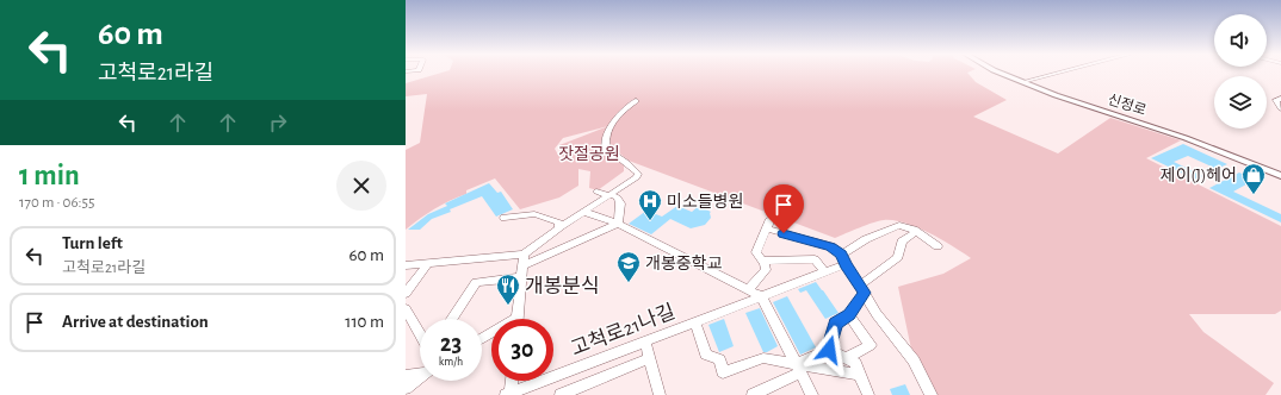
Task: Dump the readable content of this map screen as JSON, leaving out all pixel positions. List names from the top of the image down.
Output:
{
  "streets": {
    "main road": ["신정로"],
    "street": ["고척로21나길"]
  },
  "parks": ["잣절공원"],
  "places": {
    "shop": ["제이(J)헤어"],
    "hospital": ["미소들병원"],
    "school or university": ["개봉중학교"],
    "restaurant": ["개봉분식"]
  },
  "page": {
    "turn": ["60 m", "고척로21라길"],
    "heading": ["1 min", "170 m · 06:55"],
    "list": [
      {
        "name": "Turn left",
        "note": "고척로21라길",
        "value": "60 m"
      },
      {
        "name": "Arrive at destination",
        "value": "110 m"
      }
    ],
    "speed": "23 km/h",
    "limit": "30"
  }
}
